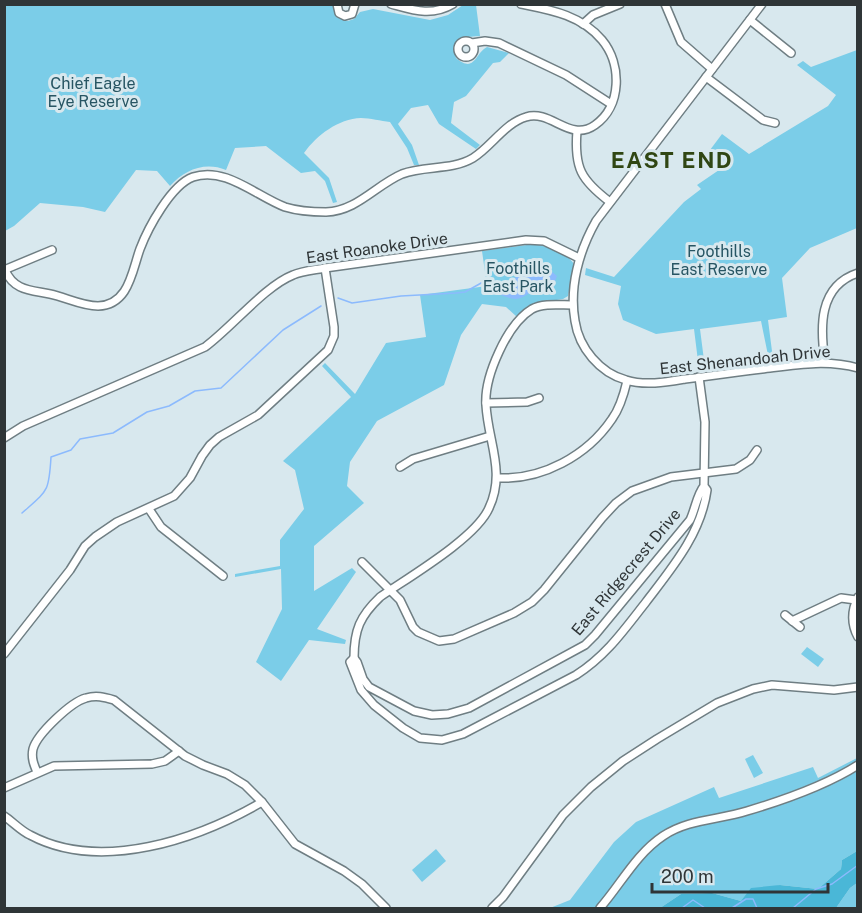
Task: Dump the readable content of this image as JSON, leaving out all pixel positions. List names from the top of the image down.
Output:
{
  "streets": {
    "street": ["East Roanoke Drive", "East Shenandoah Drive", "East Ridgecrest Drive"]
  },
  "crossings": [
    ["East Roanoke Drive", "East Shenandoah Drive"],
    ["East Shenandoah Drive", "East Ridgecrest Drive"]
  ],
  "districts": ["EAST END"],
  "parks": ["Chief Eagle Eye Reserve", "Foothills East Reserve", "Foothills East Park"],
  "scale_bar": "200 m"
}
